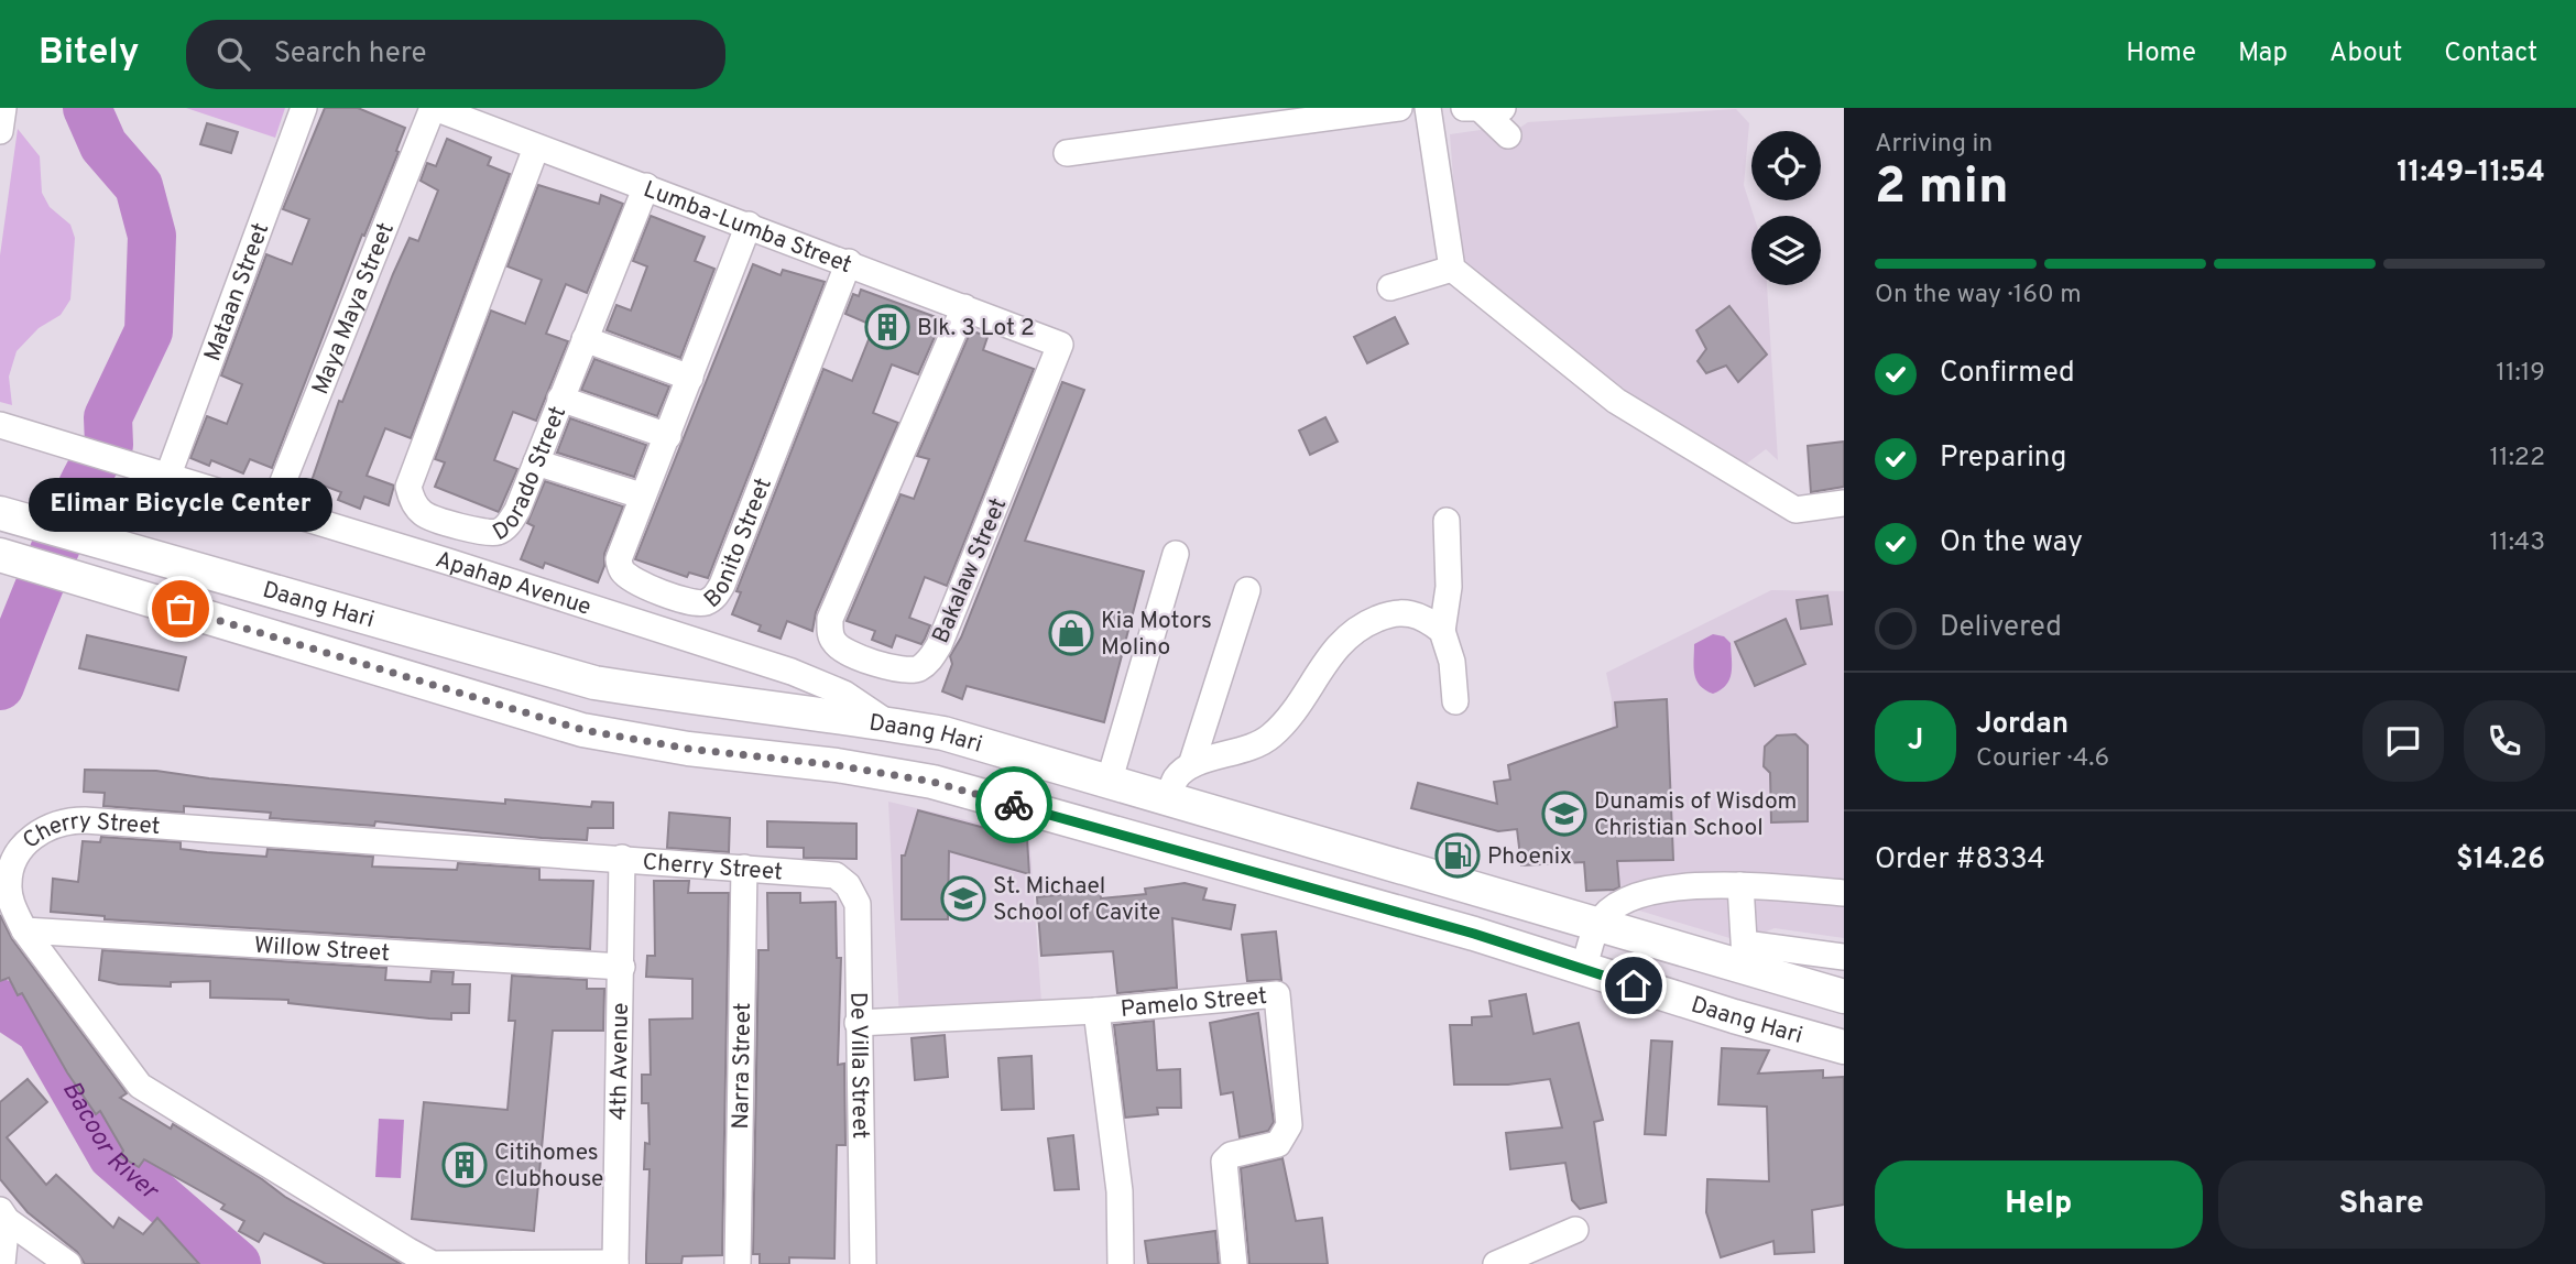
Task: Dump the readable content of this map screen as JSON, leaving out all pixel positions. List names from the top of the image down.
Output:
{
  "streets": {
    "main road": ["Daang Hari"],
    "street": [
      "Lumba-Lumba Street",
      "Mataan Street",
      "Maya Maya Street",
      "Dorado Street",
      "Bonito Street",
      "Bakalaw Street",
      "Apahap Avenue",
      "Cherry Street",
      "Willow Street",
      "Pamelo Street",
      "4th Avenue",
      "Narra Street",
      "De Villa Street"
    ]
  },
  "crossings": [
    ["Lumba-Lumba Street", "Maya Maya Street"],
    ["Lumba-Lumba Street", "Dorado Street"],
    ["Lumba-Lumba Street", "Bonito Street"],
    ["Lumba-Lumba Street", "Bakalaw Street"],
    ["Mataan Street", "Apahap Avenue"],
    ["Maya Maya Street", "Apahap Avenue"],
    ["Apahap Avenue", "Daang Hari"],
    ["Cherry Street", "Willow Street"],
    ["Cherry Street", "4th Avenue"],
    ["Cherry Street", "Narra Street"],
    ["Cherry Street", "De Villa Street"],
    ["Willow Street", "4th Avenue"]
  ],
  "water": ["Bacoor River"],
  "places": {
    "building": ["Blk. 3 Lot 2", "Citihomes Clubhouse"],
    "other": ["Elimar Bicycle Center"],
    "shop": ["Kia Motors Molino"],
    "school or university": ["Dunamis of Wisdom Christian School", "St. Michael School of Cavite"],
    "fuel station": ["Phoenix"]
  },
  "page": {
    "header": "Bitely",
    "search": "Search here",
    "nav": [
      "Home",
      "Map",
      "About",
      "Contact"
    ],
    "heading": ["2 min", "Arriving in", "11:49–11:54"],
    "panel": [
      "Jordan",
      "Courier · 4.6",
      "Order #8334",
      "$14.26"
    ],
    "bar": "On the way · 160 m",
    "list": [
      ["Confirmed", "11:19"],
      ["Preparing", "11:22"],
      ["On the way", "11:43"],
      "Delivered"
    ],
    "bubble": "Elimar Bicycle Center",
    "round": "J",
    "buttons": ["Help", "Share"]
  }
}
